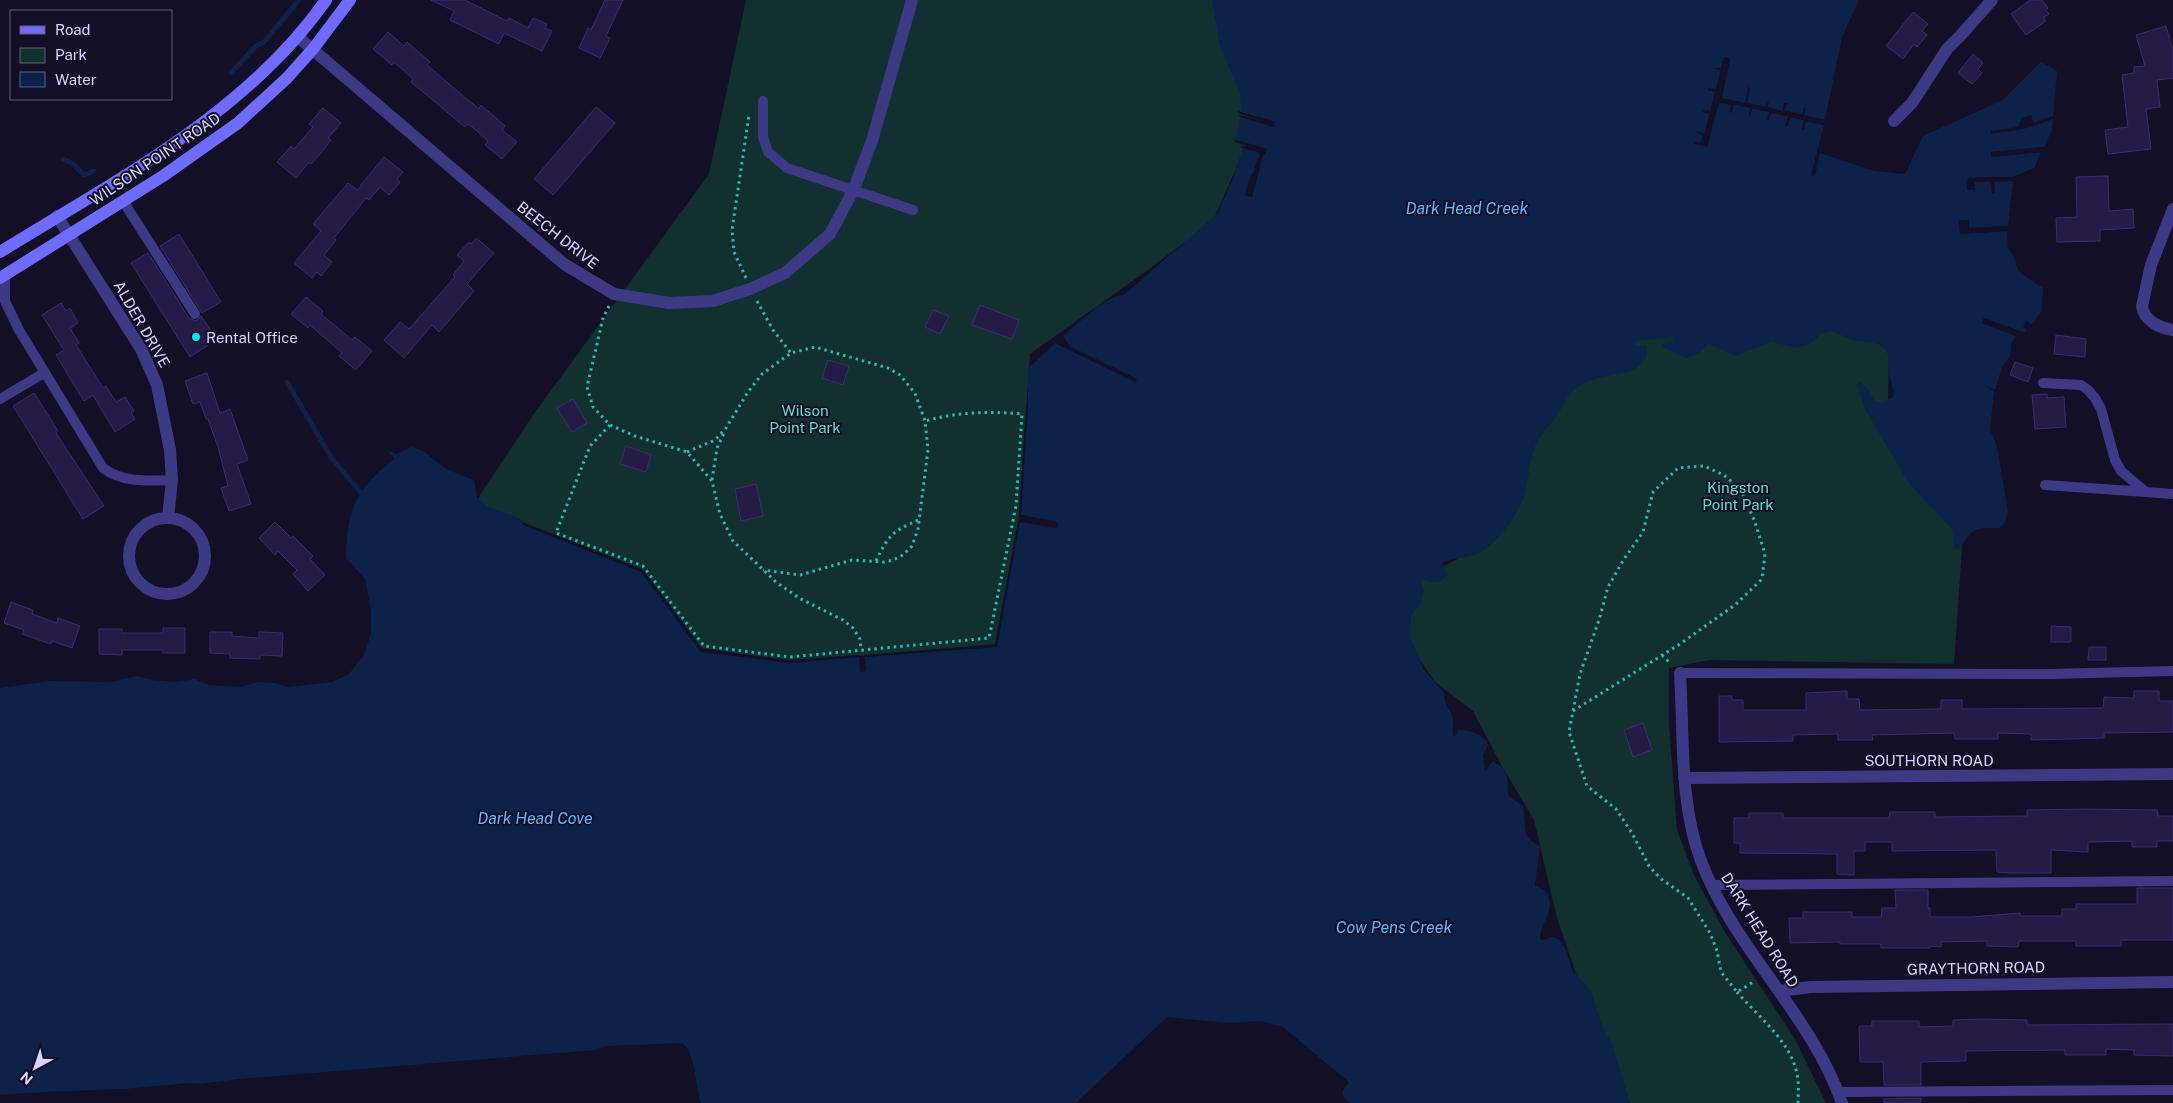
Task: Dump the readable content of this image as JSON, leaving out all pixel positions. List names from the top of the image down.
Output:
{
  "streets": {
    "street": [
      "WILSON POINT ROAD",
      "BEECH DRIVE",
      "ALDER DRIVE",
      "SOUTHORN ROAD",
      "DARK HEAD ROAD",
      "GRAYTHORN ROAD"
    ]
  },
  "crossings": [
    ["WILSON POINT ROAD", "BEECH DRIVE"],
    ["WILSON POINT ROAD", "ALDER DRIVE"],
    ["SOUTHORN ROAD", "DARK HEAD ROAD"],
    ["DARK HEAD ROAD", "GRAYTHORN ROAD"]
  ],
  "water": ["Dark Head Creek", "Dark Head Cove", "Cow Pens Creek"],
  "parks": ["Wilson Point Park", "Kingston Point Park"],
  "places": ["Rental Office"],
  "legend": ["Road", "Park", "Water"],
  "north": "bottom left"
}
